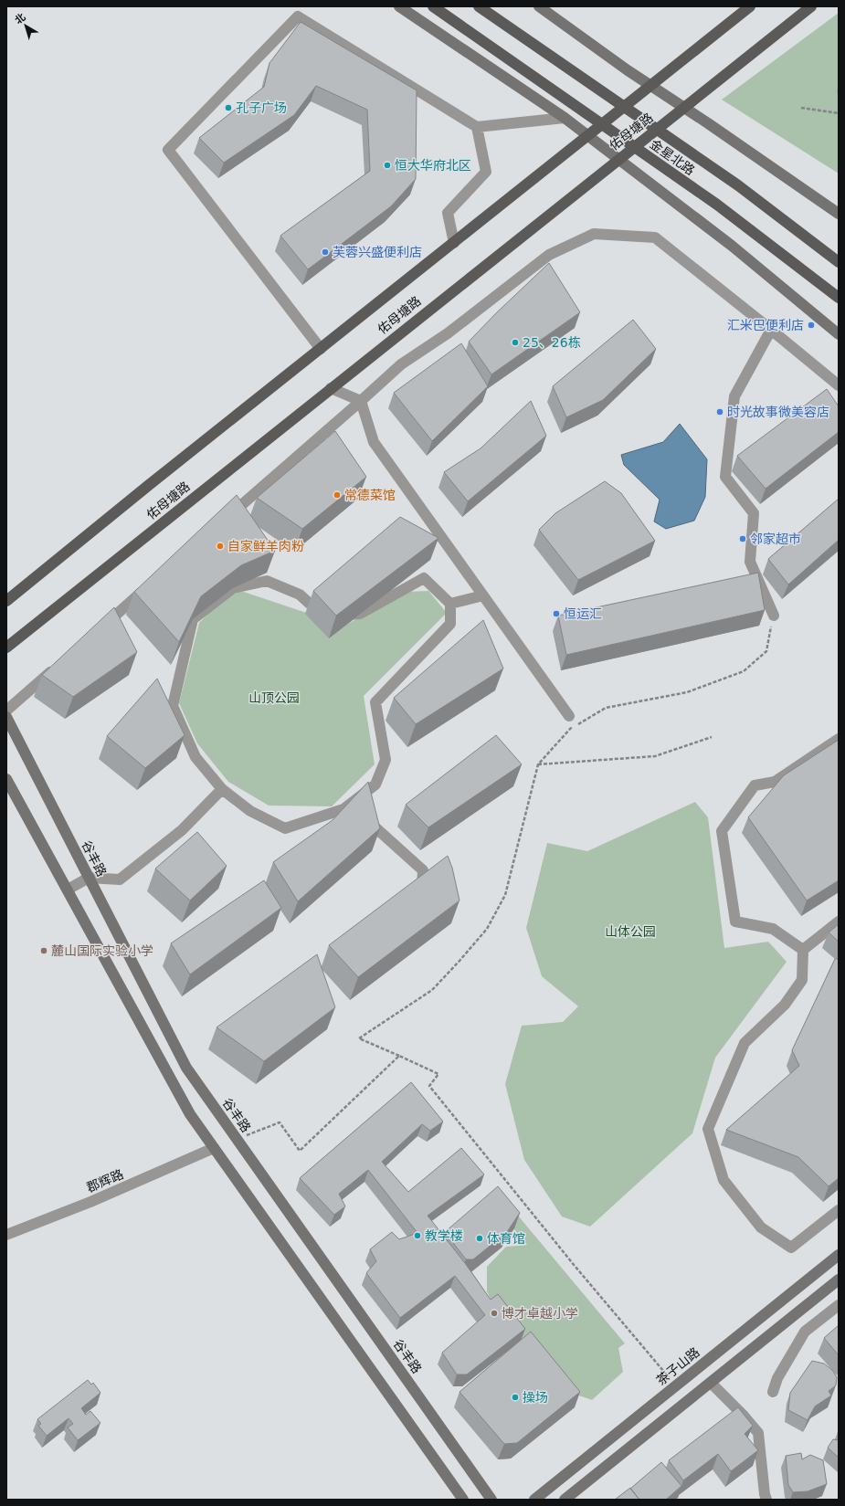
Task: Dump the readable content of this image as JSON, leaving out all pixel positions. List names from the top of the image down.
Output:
{
  "streets": {
    "main road": ["佑母塘路", "金星北路"],
    "street": ["谷丰路", "郡辉路", "茶子山路"]
  },
  "crossings": [
    ["佑母塘路", "金星北路"]
  ],
  "parks": ["山顶公园", "山体公园"],
  "places": [
    "孔子广场",
    "恒大华府北区",
    "芙蓉兴盛便利店",
    "汇米巴便利店",
    "25、26栋",
    "时光故事微美容店",
    "常德菜馆",
    "邻家超市",
    "自家鲜羊肉粉",
    "恒运汇",
    "麓山国际实验小学",
    "教学楼",
    "体育馆",
    "博才卓越小学",
    "操场"
  ],
  "north": "top left"
}
